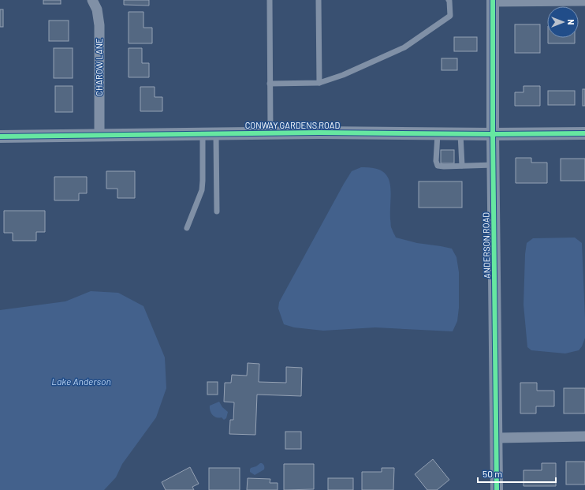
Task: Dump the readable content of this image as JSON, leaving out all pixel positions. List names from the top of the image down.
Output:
{
  "streets": {
    "street": ["CHAROW LANE", "CONWAY GARDENS ROAD", "ANDERSON ROAD"]
  },
  "crossings": [
    ["CHAROW LANE", "CONWAY GARDENS ROAD"],
    ["CONWAY GARDENS ROAD", "ANDERSON ROAD"]
  ],
  "water": ["Lake Anderson"],
  "scale_bar": "50 m",
  "north": "right"
}
